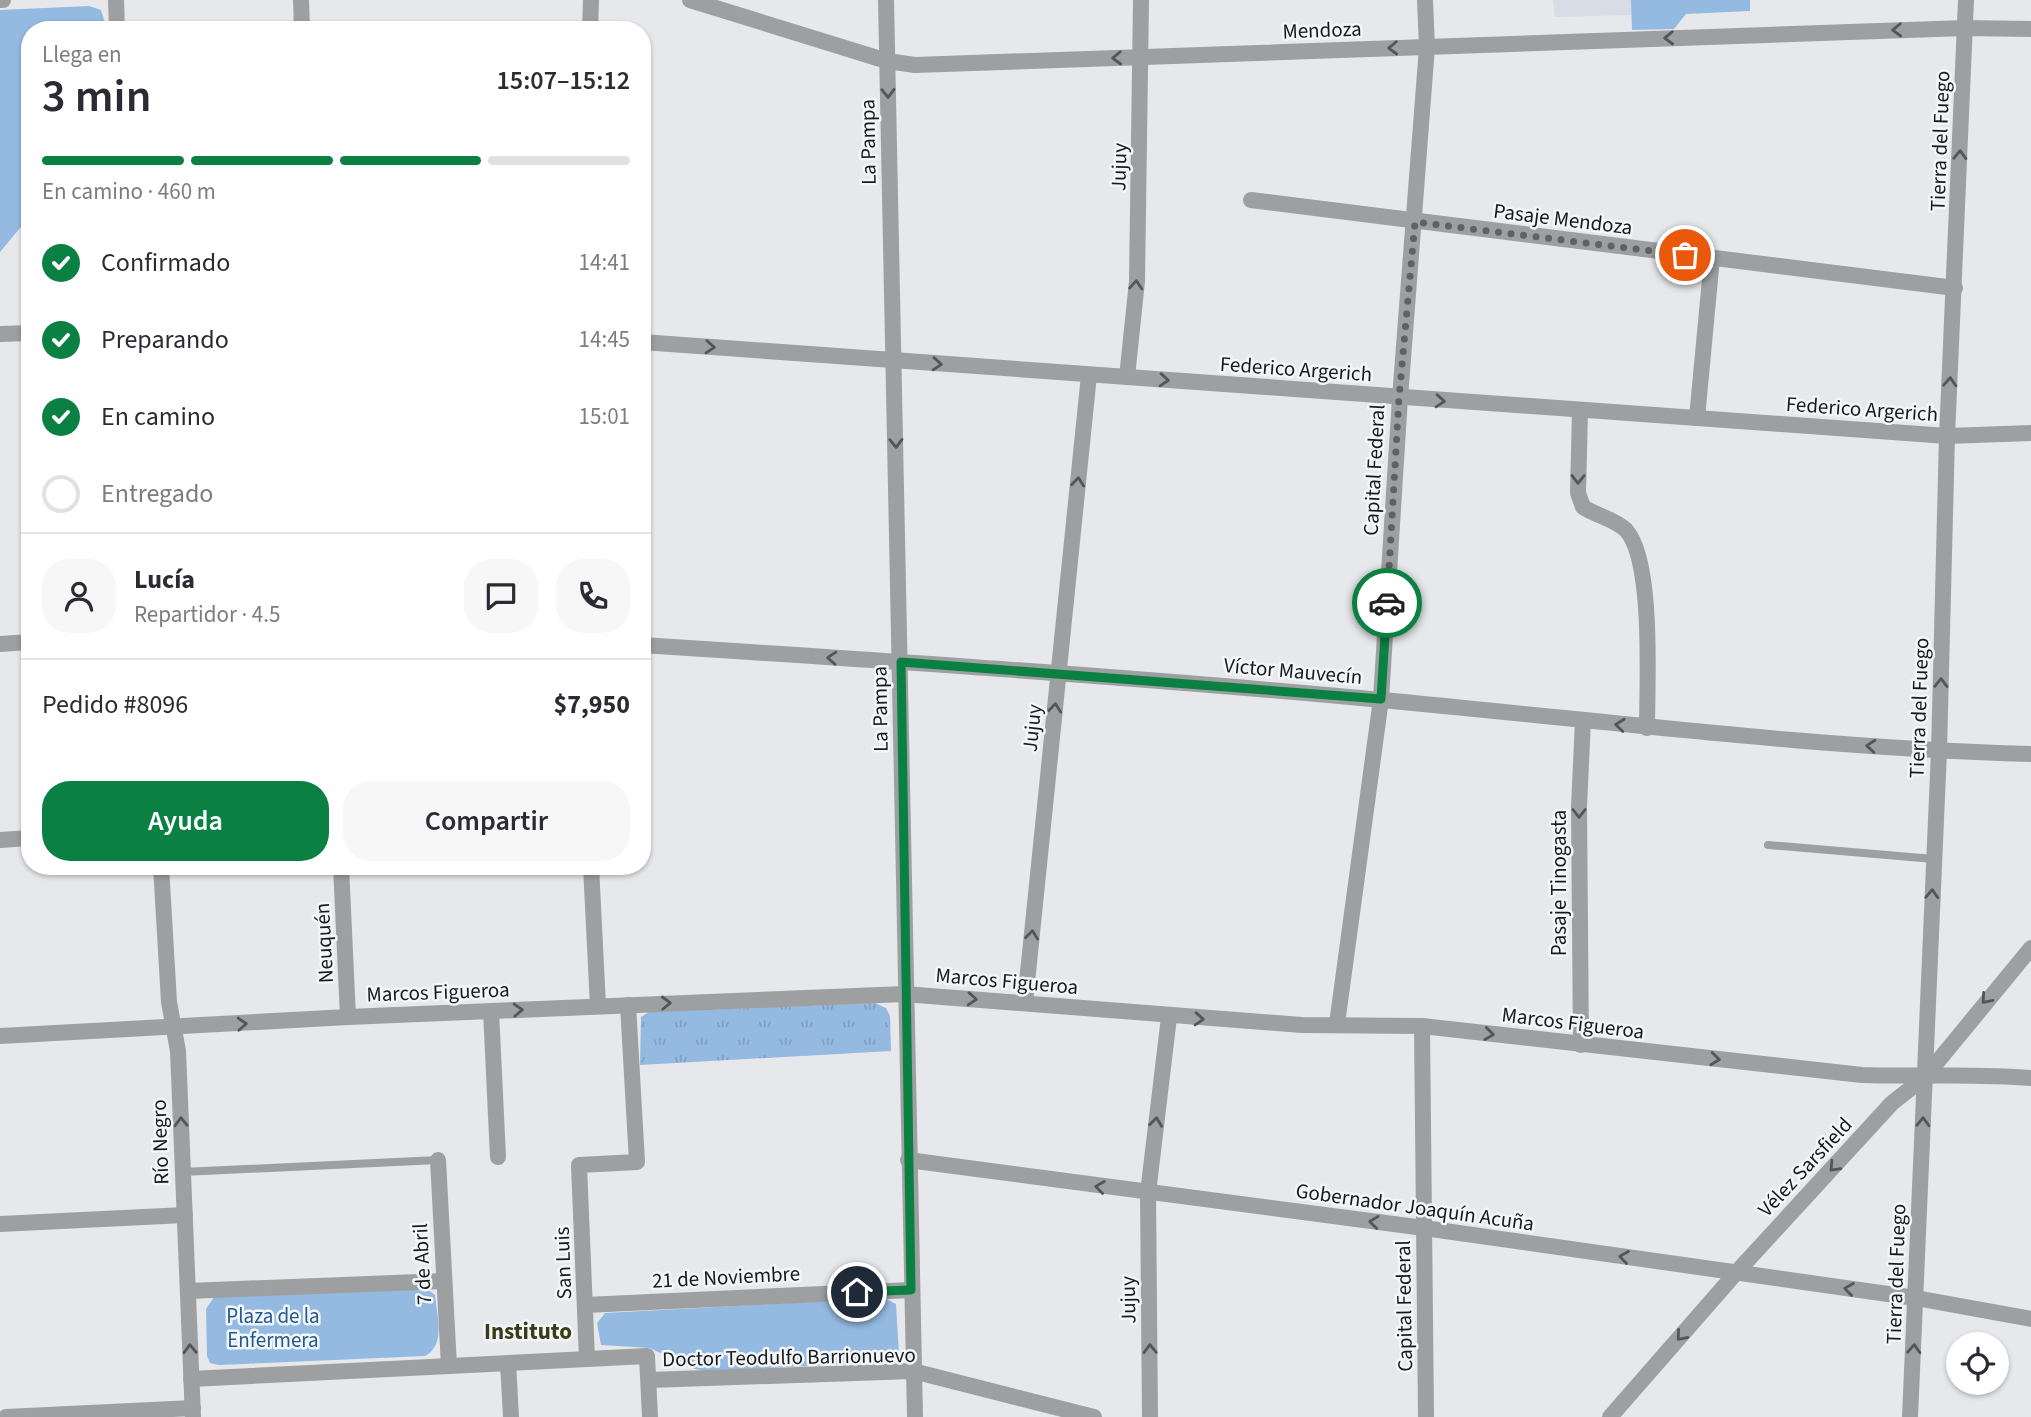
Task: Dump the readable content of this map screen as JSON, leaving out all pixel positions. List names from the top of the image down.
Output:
{
  "streets": {
    "street": [
      "Mendoza",
      "Tierra del Fuego",
      "La Pampa",
      "Jujuy",
      "Pasaje Mendoza",
      "Federico Argerich",
      "Capital Federal",
      "Víctor Mauvecín",
      "Pasaje Tinogasta",
      "Neuquén",
      "Marcos Figueroa",
      "Río Negro",
      "Vélez Sarsfield",
      "Gobernador Joaquín Acuña",
      "San Luis",
      "7 de Abril",
      "21 de Noviembre",
      "Doctor Teodulfo Barrionuevo"
    ]
  },
  "crossings": [
    ["Mendoza", "Tierra del Fuego"],
    ["Mendoza", "La Pampa"],
    ["Mendoza", "Jujuy"],
    ["Mendoza", "Capital Federal"],
    ["Tierra del Fuego", "Pasaje Mendoza"],
    ["Tierra del Fuego", "Federico Argerich"],
    ["Tierra del Fuego", "Víctor Mauvecín"],
    ["Tierra del Fuego", "Marcos Figueroa"],
    ["Tierra del Fuego", "Vélez Sarsfield"],
    ["Tierra del Fuego", "Gobernador Joaquín Acuña"],
    ["La Pampa", "Federico Argerich"],
    ["La Pampa", "Víctor Mauvecín"],
    ["La Pampa", "Marcos Figueroa"],
    ["La Pampa", "Gobernador Joaquín Acuña"],
    ["La Pampa", "21 de Noviembre"],
    ["La Pampa", "Doctor Teodulfo Barrionuevo"],
    ["Jujuy", "Federico Argerich"],
    ["Jujuy", "Víctor Mauvecín"],
    ["Jujuy", "Marcos Figueroa"],
    ["Jujuy", "Gobernador Joaquín Acuña"],
    ["Pasaje Mendoza", "Capital Federal"],
    ["Federico Argerich", "Capital Federal"],
    ["Capital Federal", "Víctor Mauvecín"],
    ["Capital Federal", "Marcos Figueroa"],
    ["Capital Federal", "Gobernador Joaquín Acuña"],
    ["Víctor Mauvecín", "Pasaje Tinogasta"],
    ["Pasaje Tinogasta", "Marcos Figueroa"],
    ["Neuquén", "Marcos Figueroa"],
    ["Marcos Figueroa", "Río Negro"],
    ["Marcos Figueroa", "Vélez Sarsfield"],
    ["Marcos Figueroa", "San Luis"],
    ["Río Negro", "Doctor Teodulfo Barrionuevo"],
    ["Vélez Sarsfield", "Gobernador Joaquín Acuña"],
    ["San Luis", "21 de Noviembre"],
    ["San Luis", "Doctor Teodulfo Barrionuevo"],
    ["7 de Abril", "Doctor Teodulfo Barrionuevo"]
  ],
  "one_way": [
    "Mendoza",
    "Tierra del Fuego",
    "La Pampa",
    "Jujuy",
    "Federico Argerich",
    "Víctor Mauvecín",
    "Pasaje Tinogasta",
    "Marcos Figueroa",
    "Río Negro",
    "Vélez Sarsfield",
    "Gobernador Joaquín Acuña"
  ],
  "districts": ["Instituto"],
  "parks": ["Plaza de la Enfermera"],
  "page": {
    "heading": ["3 min", "Llega en", "15:07–15:12"],
    "panel": [
      "Lucía",
      "Repartidor · 4.5",
      "Pedido #8096",
      "$7,950"
    ],
    "bar": "En camino · 460 m",
    "list": [
      ["Confirmado", "14:41"],
      ["Preparando", "14:45"],
      ["En camino", "15:01"],
      "Entregado"
    ],
    "buttons": ["Ayuda", "Compartir"]
  }
}
